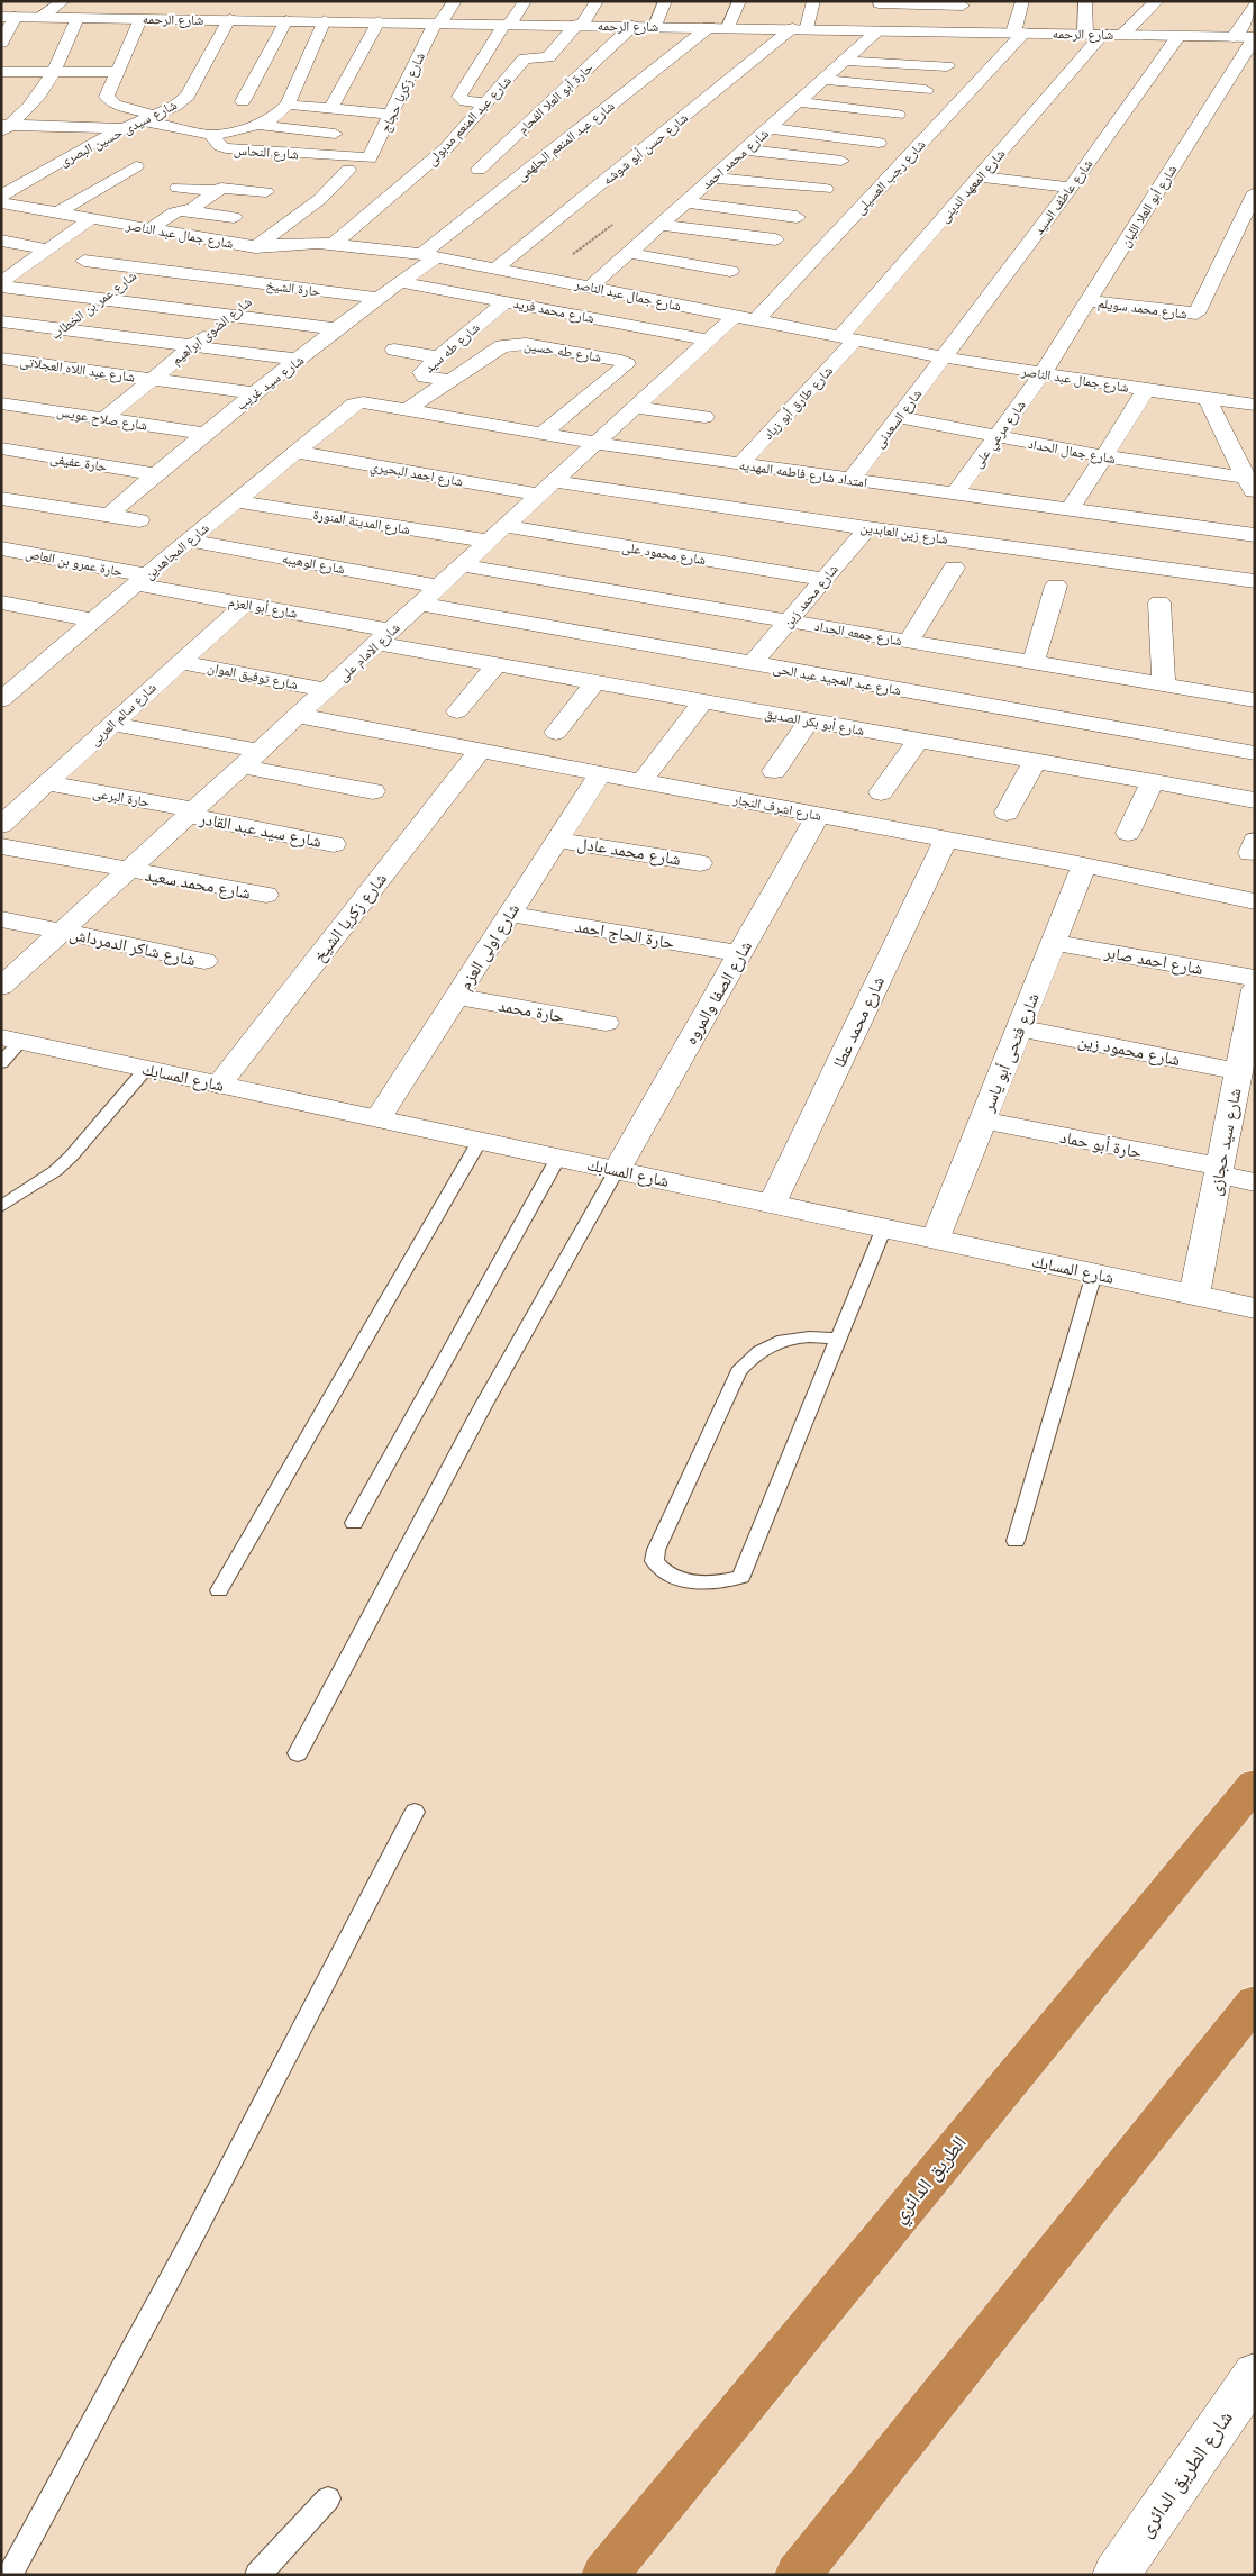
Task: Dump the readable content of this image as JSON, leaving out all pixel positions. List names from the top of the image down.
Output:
{
  "streets": {
    "highway": ["الطريق الدائري"],
    "street": [
      "شارع الرحمه",
      "شارع زكريا حجاج",
      "حارة أبو العلا الفحام",
      "شارع عبد المنعم مدبولى",
      "شارع سيدى حسين البصرى",
      "شارع عبد المنعم الجلهمى",
      "شارع حسن أبو شوشه",
      "شارع النحاس",
      "شارع محمد احمد",
      "شارع رجب العسيلى",
      "شارع المعهد الدينى",
      "شارع عاطف السيد",
      "شارع أبو العلا اللبان",
      "شارع جمال عبد الناصر",
      "حارة الشيخ",
      "شارع عمر بن الخطاب",
      "شارع محمد سويلم",
      "شارع محمد فريد",
      "شارع الضوى ابراهيم",
      "شارع طه سيد",
      "شارع طه حسين",
      "شارع عبد اللاه العجلاتى",
      "شارع سيد غريب",
      "شارع طارق أبو زياد",
      "شارع صلاح عويس",
      "شارع السعدنى",
      "شارع مرعي على",
      "شارع جمال الحداد",
      "حارة عفيفى",
      "شارع احمد البحيري",
      "امتداد شارع فاطمه المهديه",
      "شارع المدينة المنورة",
      "شارع زين العابدين",
      "شارع المجاهدين",
      "شارع محمود على",
      "حارة عمرو بن العاص",
      "شارع الوهيبه",
      "شارع محمد زين",
      "شارع أبو العزم",
      "شارع جمعه الحداد",
      "شارع الامام على",
      "شارع توفيق الموان",
      "شارع عبد المجيد عبد الحى",
      "شارع سالم العربى",
      "شارع أبو بكر الصديق",
      "حارة البرعى",
      "شارع اشرف النجار",
      "شارع سيد عبد القادر",
      "شارع محمد عادل",
      "شارع محمد سعيد",
      "شارع زكريا الشيخ",
      "حارة الحاج احمد",
      "شارع شاكر الدمرداش",
      "شارع اولى العزم",
      "شارع احمد صابر",
      "شارع الصفا والمروه",
      "حارة محمد",
      "شارع محمد عطا",
      "شارع محمود زين",
      "شارع فتحى أبو ياسر",
      "شارع المسابك",
      "شارع سيد حجازى",
      "حارة أبو حماد",
      "شارع الطريق الدائرى"
    ]
  },
  "crossings": [
    ["شارع الرحمه", "شارع زكريا حجاج"],
    ["شارع الرحمه", "حارة أبو العلا الفحام"],
    ["شارع الرحمه", "شارع عبد المنعم مدبولى"],
    ["شارع الرحمه", "شارع سيدى حسين البصرى"],
    ["شارع الرحمه", "شارع عبد المنعم الجلهمى"],
    ["شارع الرحمه", "شارع حسن أبو شوشه"],
    ["شارع الرحمه", "شارع محمد احمد"],
    ["شارع الرحمه", "شارع رجب العسيلى"],
    ["شارع الرحمه", "شارع المعهد الدينى"],
    ["شارع الرحمه", "شارع عاطف السيد"],
    ["شارع الرحمه", "شارع أبو العلا اللبان"],
    ["شارع زكريا حجاج", "شارع النحاس"],
    ["شارع عبد المنعم مدبولى", "شارع جمال عبد الناصر"],
    ["شارع عبد المنعم مدبولى", "شارع الضوى ابراهيم"],
    ["شارع سيدى حسين البصرى", "شارع النحاس"],
    ["شارع عبد المنعم الجلهمى", "شارع جمال عبد الناصر"],
    ["شارع عبد المنعم الجلهمى", "شارع سيد غريب"],
    ["شارع حسن أبو شوشه", "شارع جمال عبد الناصر"],
    ["شارع محمد احمد", "شارع جمال عبد الناصر"],
    ["شارع رجب العسيلى", "شارع جمال عبد الناصر"],
    ["شارع المعهد الدينى", "شارع جمال عبد الناصر"],
    ["شارع المعهد الدينى", "شارع طارق أبو زياد"],
    ["شارع عاطف السيد", "شارع جمال عبد الناصر"],
    ["شارع عاطف السيد", "شارع السعدنى"],
    ["شارع أبو العلا اللبان", "شارع جمال عبد الناصر"],
    ["شارع أبو العلا اللبان", "شارع محمد سويلم"],
    ["شارع أبو العلا اللبان", "شارع مرعي على"],
    ["شارع جمال عبد الناصر", "شارع عمر بن الخطاب"],
    ["شارع جمال عبد الناصر", "شارع الضوى ابراهيم"],
    ["شارع جمال عبد الناصر", "شارع سيد غريب"],
    ["شارع جمال عبد الناصر", "شارع طارق أبو زياد"],
    ["شارع جمال عبد الناصر", "شارع السعدنى"],
    ["شارع جمال عبد الناصر", "شارع مرعي على"],
    ["شارع جمال عبد الناصر", "شارع الامام على"],
    ["حارة الشيخ", "شارع عمر بن الخطاب"],
    ["حارة الشيخ", "شارع الضوى ابراهيم"],
    ["حارة الشيخ", "شارع سيد غريب"],
    ["شارع عمر بن الخطاب", "شارع عبد اللاه العجلاتى"],
    ["شارع محمد فريد", "شارع طه سيد"],
    ["شارع محمد فريد", "شارع سيد غريب"],
    ["شارع محمد فريد", "شارع الامام على"],
    ["شارع الضوى ابراهيم", "شارع عبد اللاه العجلاتى"],
    ["شارع الضوى ابراهيم", "شارع صلاح عويس"],
    ["شارع طه سيد", "شارع طه حسين"],
    ["شارع طه حسين", "امتداد شارع فاطمه المهديه"],
    ["شارع عبد اللاه العجلاتى", "شارع سيد غريب"],
    ["شارع سيد غريب", "شارع صلاح عويس"],
    ["شارع سيد غريب", "حارة عفيفى"],
    ["شارع طارق أبو زياد", "امتداد شارع فاطمه المهديه"],
    ["شارع السعدنى", "شارع جمال الحداد"],
    ["شارع السعدنى", "امتداد شارع فاطمه المهديه"],
    ["شارع مرعي على", "شارع جمال الحداد"],
    ["شارع مرعي على", "امتداد شارع فاطمه المهديه"],
    ["شارع احمد البحيري", "شارع زين العابدين"],
    ["شارع احمد البحيري", "شارع المجاهدين"],
    ["شارع احمد البحيري", "شارع الامام على"],
    ["امتداد شارع فاطمه المهديه", "شارع المجاهدين"],
    ["امتداد شارع فاطمه المهديه", "شارع الامام على"],
    ["شارع المدينة المنورة", "شارع المجاهدين"],
    ["شارع المدينة المنورة", "شارع محمود على"],
    ["شارع المدينة المنورة", "شارع الامام على"],
    ["شارع زين العابدين", "شارع محمد زين"],
    ["شارع زين العابدين", "شارع الامام على"],
    ["شارع المجاهدين", "حارة عمرو بن العاص"],
    ["شارع المجاهدين", "شارع الوهيبه"],
    ["شارع المجاهدين", "شارع أبو العزم"],
    ["شارع محمود على", "شارع محمد زين"],
    ["شارع محمود على", "شارع الامام على"],
    ["حارة عمرو بن العاص", "شارع أبو العزم"],
    ["شارع الوهيبه", "شارع الامام على"],
    ["شارع محمد زين", "شارع جمعه الحداد"],
    ["شارع محمد زين", "شارع عبد المجيد عبد الحى"],
    ["شارع أبو العزم", "شارع الامام على"],
    ["شارع أبو العزم", "شارع سالم العربى"],
    ["شارع أبو العزم", "شارع أبو بكر الصديق"],
    ["شارع جمعه الحداد", "شارع الامام على"],
    ["شارع الامام على", "شارع توفيق الموان"],
    ["شارع الامام على", "شارع عبد المجيد عبد الحى"],
    ["شارع الامام على", "شارع أبو بكر الصديق"],
    ["شارع الامام على", "حارة البرعى"],
    ["شارع الامام على", "شارع اشرف النجار"],
    ["شارع الامام على", "شارع سيد عبد القادر"],
    ["شارع الامام على", "شارع محمد سعيد"],
    ["شارع الامام على", "شارع شاكر الدمرداش"],
    ["شارع توفيق الموان", "شارع سالم العربى"],
    ["شارع سالم العربى", "حارة البرعى"],
    ["حارة البرعى", "شارع سيد عبد القادر"],
    ["شارع اشرف النجار", "شارع زكريا الشيخ"],
    ["شارع اشرف النجار", "شارع اولى العزم"],
    ["شارع اشرف النجار", "شارع الصفا والمروه"],
    ["شارع اشرف النجار", "شارع محمد عطا"],
    ["شارع اشرف النجار", "شارع فتحى أبو ياسر"],
    ["شارع محمد عادل", "شارع اولى العزم"],
    ["شارع زكريا الشيخ", "شارع المسابك"],
    ["حارة الحاج احمد", "شارع اولى العزم"],
    ["حارة الحاج احمد", "شارع الصفا والمروه"],
    ["شارع اولى العزم", "حارة محمد"],
    ["شارع اولى العزم", "شارع المسابك"],
    ["شارع احمد صابر", "شارع فتحى أبو ياسر"],
    ["شارع الصفا والمروه", "شارع المسابك"],
    ["شارع محمد عطا", "شارع المسابك"],
    ["شارع محمود زين", "شارع فتحى أبو ياسر"],
    ["شارع محمود زين", "شارع سيد حجازى"],
    ["شارع فتحى أبو ياسر", "شارع المسابك"],
    ["شارع فتحى أبو ياسر", "حارة أبو حماد"],
    ["شارع المسابك", "شارع سيد حجازى"],
    ["شارع سيد حجازى", "حارة أبو حماد"]
  ]
}
